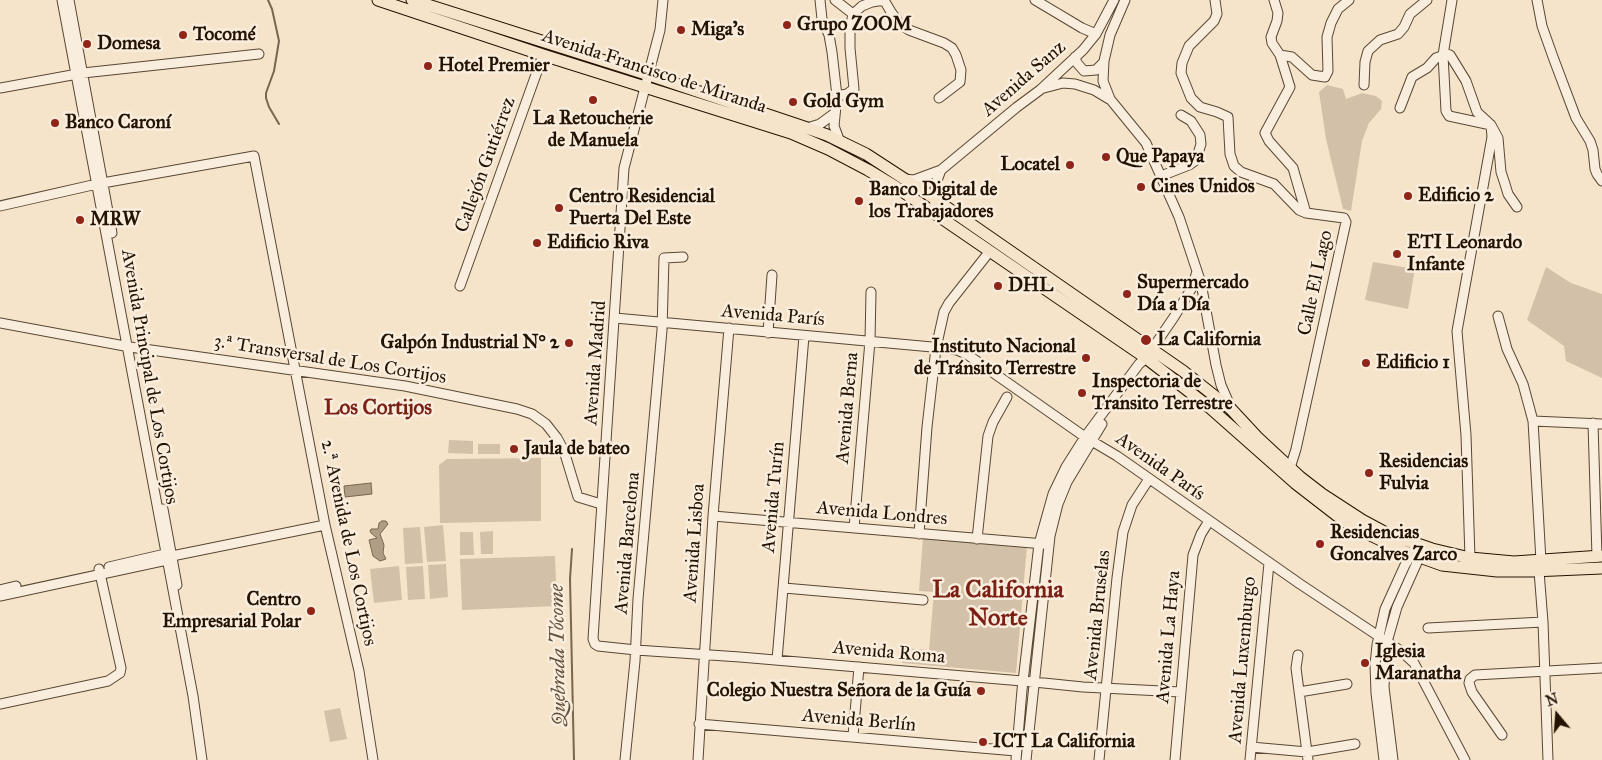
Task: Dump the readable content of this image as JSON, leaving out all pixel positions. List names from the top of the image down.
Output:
{
  "streets": {
    "main road": ["Avenida Francisco de Miranda"],
    "street": [
      "Avenida Sanz",
      "Callejón Gutiérrez",
      "Calle El Lago",
      "Avenida París",
      "3.ª Transversal de Los Cortijos",
      "Avenida Madrid",
      "Avenida Principal de Los Cortijos",
      "Avenida Berna",
      "Avenida Turín",
      "Avenida Londres",
      "2.ª Avenida de Los Cortijos",
      "Avenida Barcelona",
      "Avenida Lisboa",
      "Avenida Bruselas",
      "Avenida La Haya",
      "Avenida Roma",
      "Avenida Luxemburgo",
      "Avenida Berlín"
    ]
  },
  "crossings": [
    ["Avenida Francisco de Miranda", "Avenida Sanz"],
    ["Avenida Francisco de Miranda", "Callejón Gutiérrez"],
    ["Avenida Francisco de Miranda", "Calle El Lago"],
    ["Avenida Francisco de Miranda", "Avenida Madrid"],
    ["Avenida París", "Avenida Madrid"],
    ["Avenida París", "Avenida Berna"],
    ["Avenida París", "Avenida Turín"],
    ["Avenida París", "Avenida Barcelona"],
    ["Avenida París", "Avenida Lisboa"],
    ["Avenida París", "Avenida Bruselas"],
    ["Avenida París", "Avenida La Haya"],
    ["Avenida París", "Avenida Luxemburgo"],
    ["3.ª Transversal de Los Cortijos", "Avenida Madrid"],
    ["3.ª Transversal de Los Cortijos", "Avenida Principal de Los Cortijos"],
    ["3.ª Transversal de Los Cortijos", "2.ª Avenida de Los Cortijos"],
    ["Avenida Madrid", "Avenida Roma"],
    ["Avenida Principal de Los Cortijos", "2.ª Avenida de Los Cortijos"],
    ["Avenida Berna", "Avenida Londres"],
    ["Avenida Turín", "Avenida Londres"],
    ["Avenida Turín", "Avenida Roma"],
    ["Avenida Londres", "Avenida Lisboa"],
    ["Avenida Barcelona", "Avenida Roma"],
    ["Avenida Lisboa", "Avenida Roma"],
    ["Avenida Lisboa", "Avenida Berlín"],
    ["Avenida Bruselas", "Avenida Roma"],
    ["Avenida La Haya", "Avenida Roma"]
  ],
  "districts": ["Los Cortijos", "La California Norte"],
  "water": ["Quebrada Tócome"],
  "places": [
    "Grupo ZOOM",
    "Miga's",
    "Tocomé",
    "Domesa",
    "Hotel Premier",
    "La Retoucherie de Manuela",
    "Gold Gym",
    "Banco Caroní",
    "Que Papaya",
    "Locatel",
    "Cines Unidos",
    "Edificio 2",
    "Banco Digital de los Trabajadores",
    "Centro Residencial Puerta Del Este",
    "MRW",
    "Edificio Riva",
    "ETI Leonardo Infante",
    "DHL",
    "Supermercado Día a Día",
    "La California",
    "Galpón Industrial N° 2",
    "Instituto Nacional de Tránsito Terrestre",
    "Edificio 1",
    "Inspectoria de Transito Terrestre",
    "Jaula de bateo",
    "Residencias Fulvia",
    "Residencias Goncalves Zarco",
    "Centro Empresarial Polar",
    "Iglesia Maranatha",
    "Colegio Nuestra Señora de la Guía",
    "ICT La California"
  ],
  "north": "top"
}
